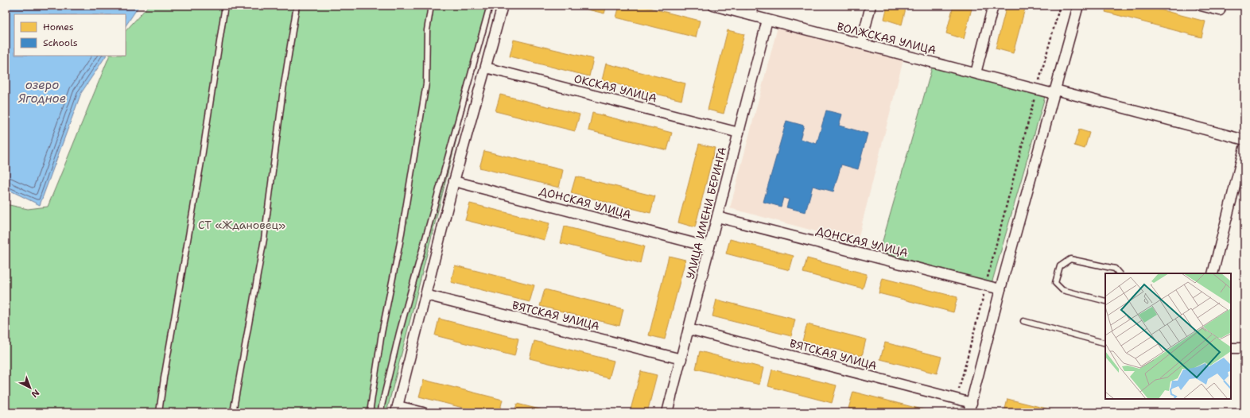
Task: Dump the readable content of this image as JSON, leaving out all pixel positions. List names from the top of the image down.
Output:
{
  "streets": {
    "street": [
      "ВОЛЖСКАЯ УЛИЦА",
      "ОКСКАЯ УЛИЦА",
      "ДОНСКАЯ УЛИЦА",
      "УЛИЦА ИМЕНИ БЕРИНГА",
      "ВЯТСКАЯ УЛИЦА"
    ]
  },
  "crossings": [
    ["ВОЛЖСКАЯ УЛИЦА", "УЛИЦА ИМЕНИ БЕРИНГА"],
    ["ОКСКАЯ УЛИЦА", "УЛИЦА ИМЕНИ БЕРИНГА"],
    ["ДОНСКАЯ УЛИЦА", "УЛИЦА ИМЕНИ БЕРИНГА"],
    ["УЛИЦА ИМЕНИ БЕРИНГА", "ВЯТСКАЯ УЛИЦА"]
  ],
  "water": ["озеро Ягодное"],
  "parks": ["СТ «Ждановец»"],
  "legend": ["Homes", "Schools"],
  "north": "bottom right"
}
